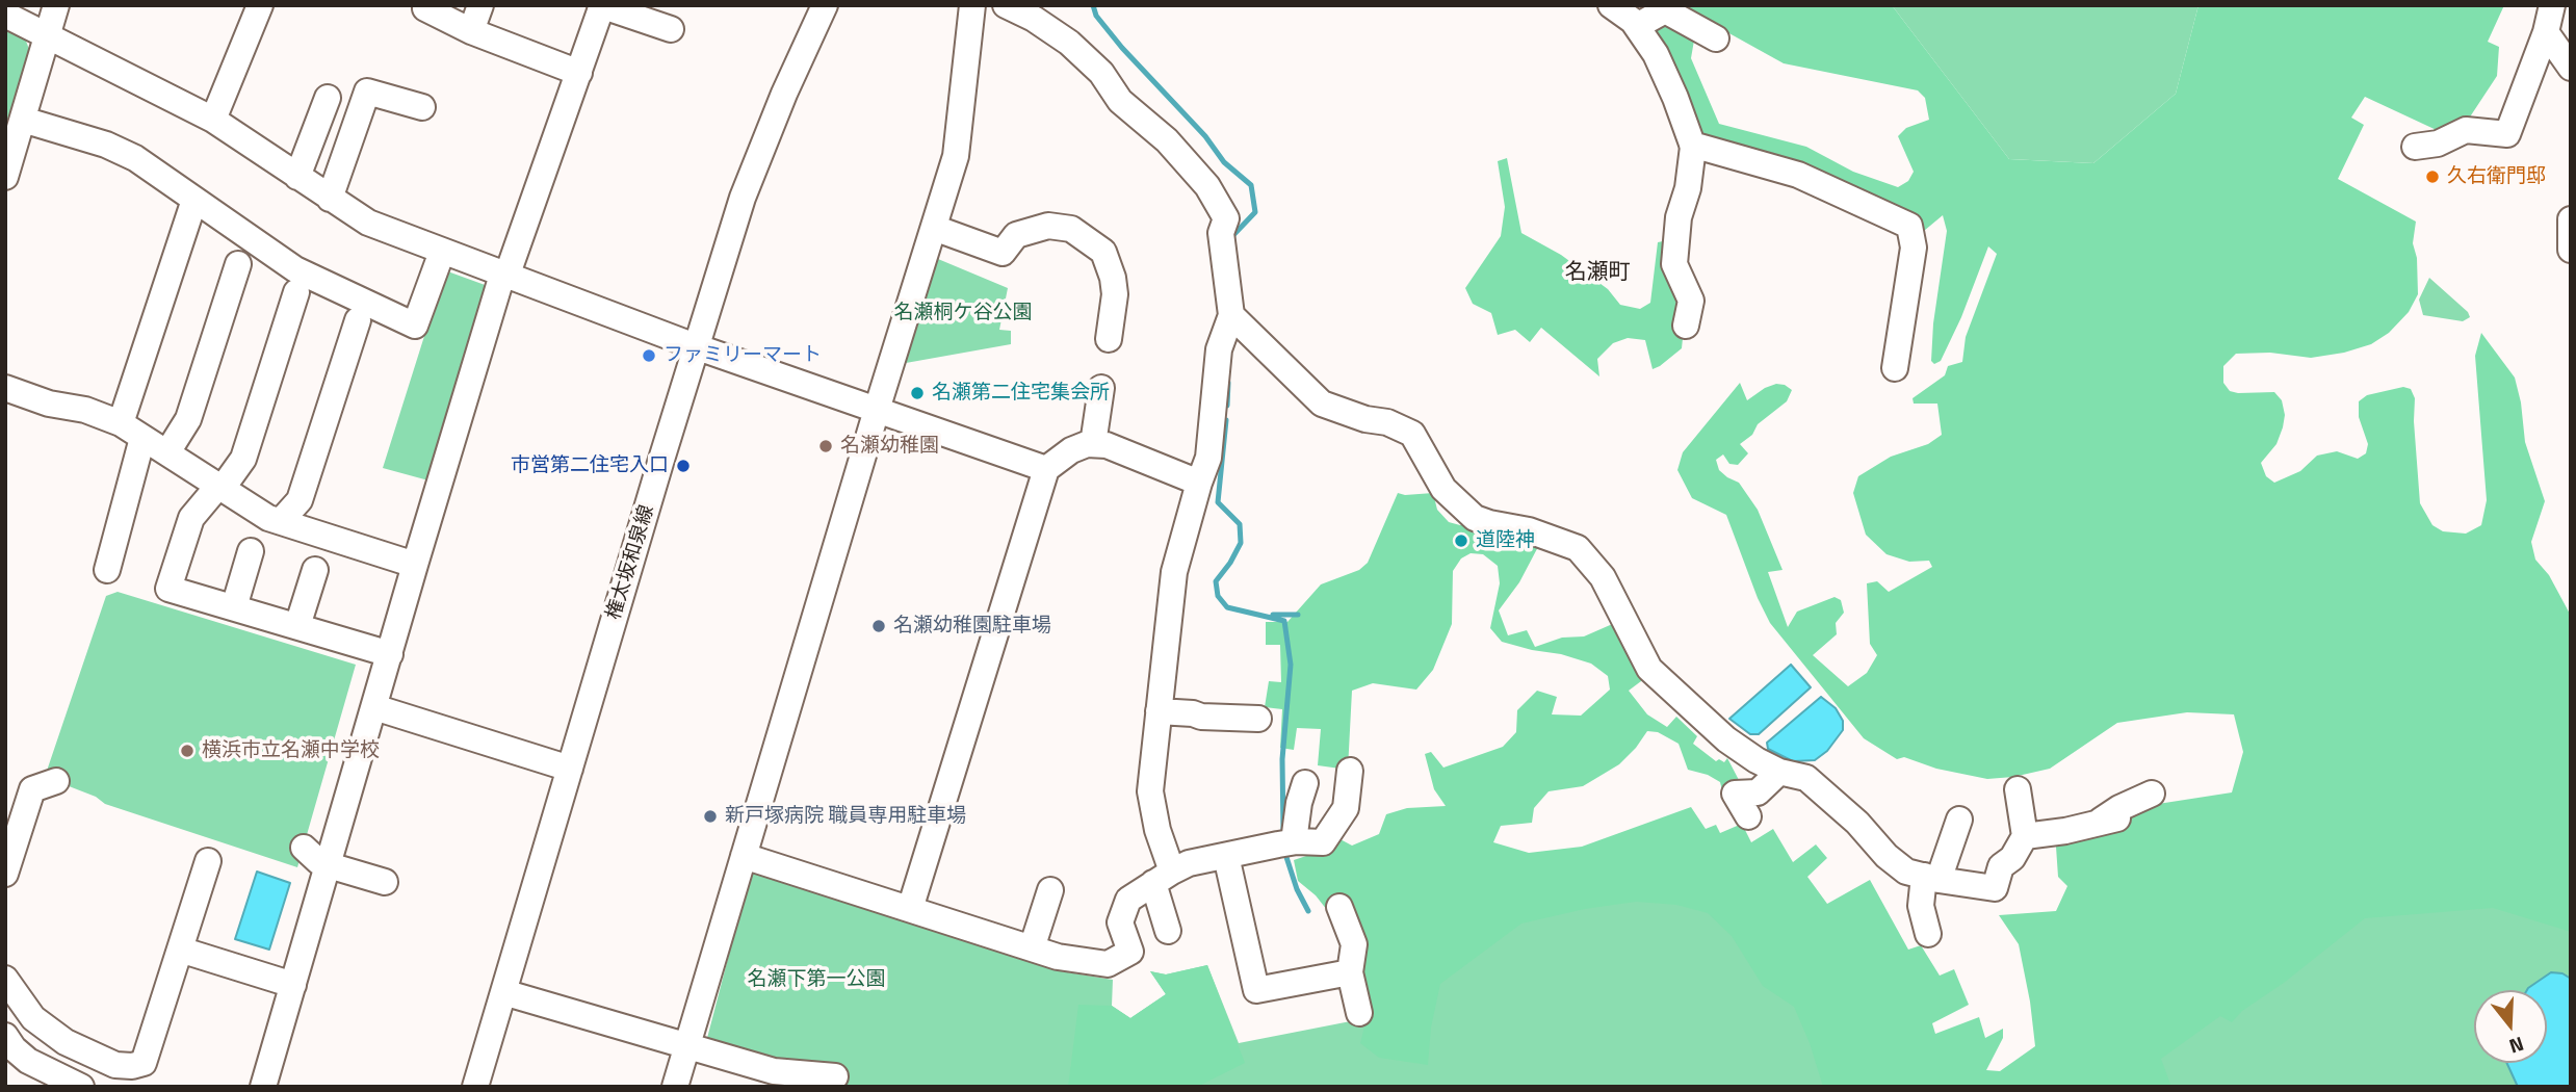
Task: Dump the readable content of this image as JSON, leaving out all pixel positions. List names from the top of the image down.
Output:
{
  "streets": {
    "street": ["権太坂和泉線"]
  },
  "districts": ["名瀬町"],
  "parks": ["名瀬桐ケ谷公園", "名瀬下第一公園"],
  "places": [
    "久右衛門邸",
    "ファミリーマート",
    "名瀬第二住宅集会所",
    "名瀬幼稚園",
    "市営第二住宅入口",
    "道陸神",
    "名瀬幼稚園駐車場",
    "横浜市立名瀬中学校",
    "新戸塚病院 職員専用駐車場"
  ],
  "north": "bottom"
}
